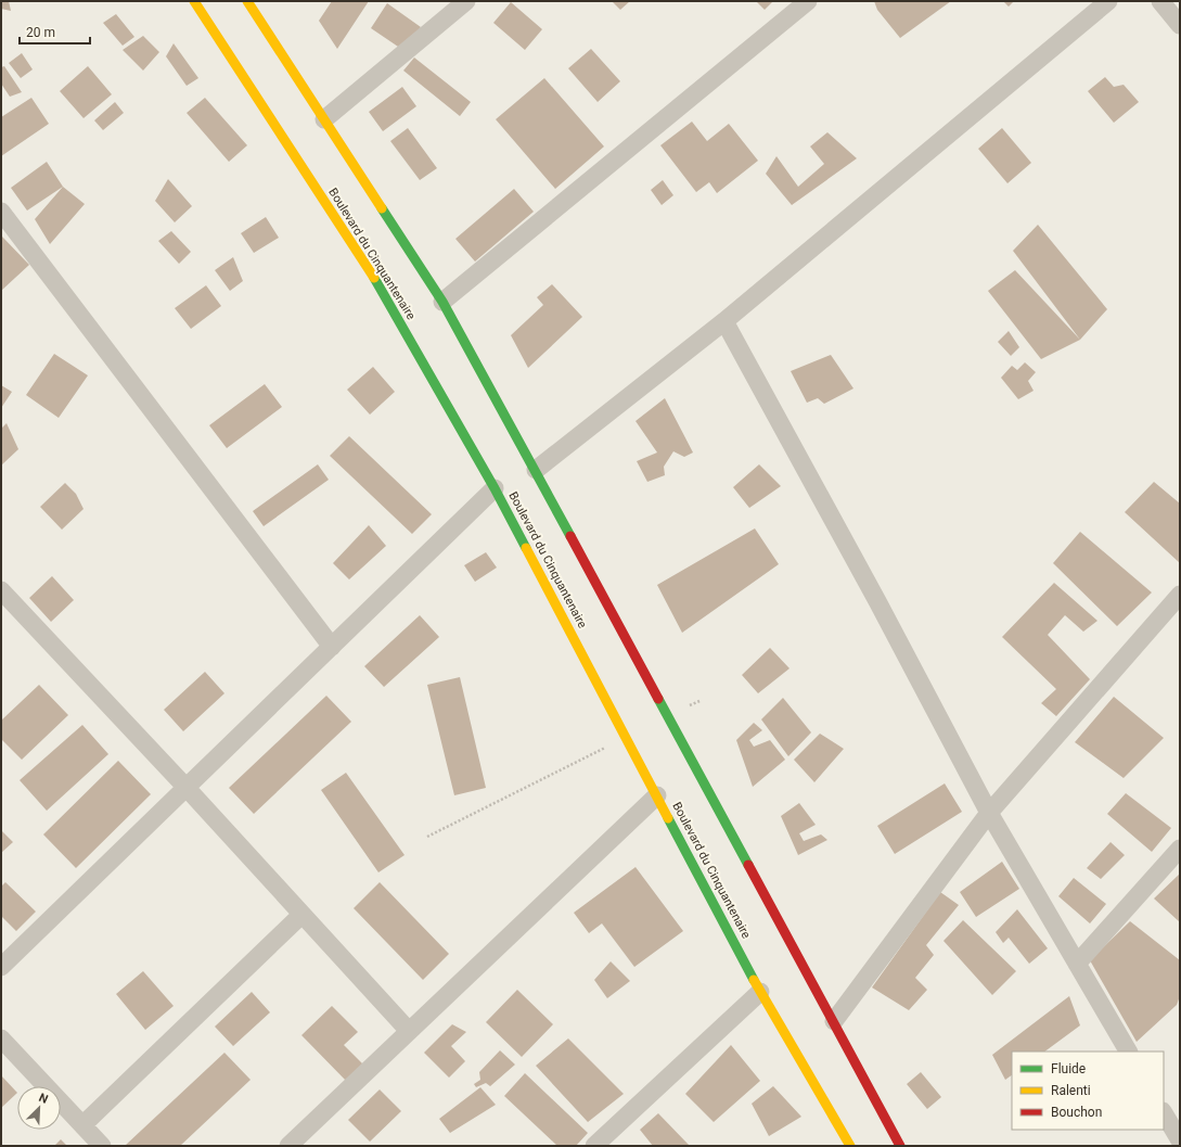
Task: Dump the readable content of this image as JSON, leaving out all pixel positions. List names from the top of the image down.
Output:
{
  "streets": {
    "main road": ["Boulevard du Cinquantenaire"]
  },
  "legend": ["Fluide", "Ralenti", "Bouchon"],
  "scale_bar": "20 m",
  "north": "top right"
}
